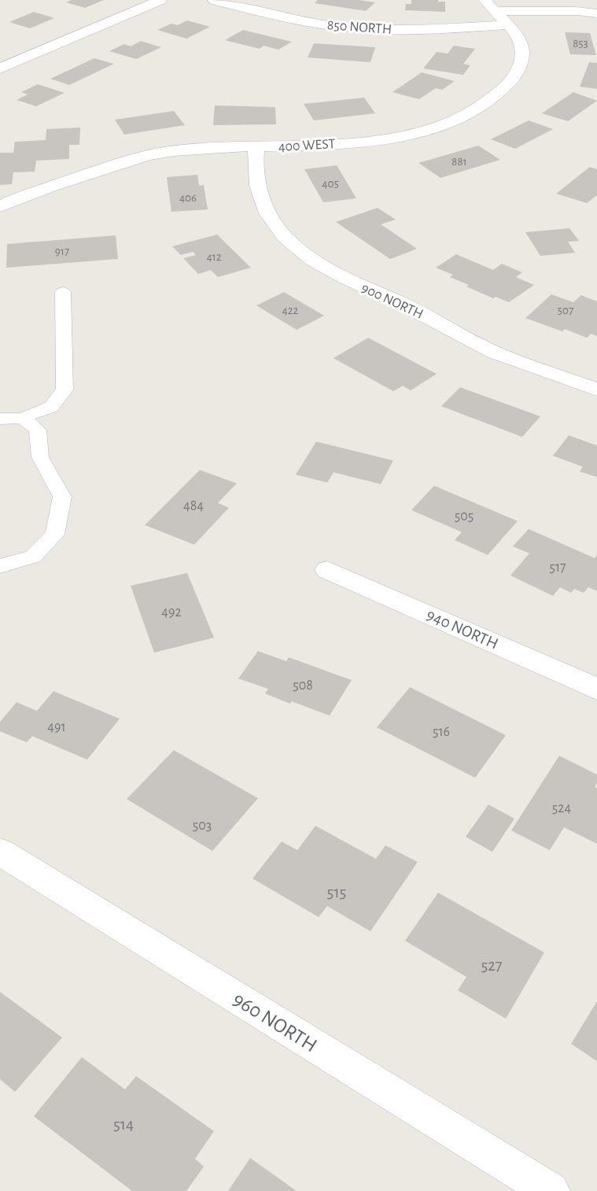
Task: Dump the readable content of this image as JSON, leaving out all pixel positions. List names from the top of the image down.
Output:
{
  "streets": {
    "street": [
      "850 NORTH",
      "400 WEST",
      "900 NORTH",
      "940 NORTH",
      "960 NORTH"
    ]
  },
  "crossings": [
    ["850 NORTH", "400 WEST"],
    ["400 WEST", "900 NORTH"]
  ],
  "house_numbers": [
    "853",
    "881",
    "405",
    "406",
    "917",
    "412",
    "422",
    "507",
    "484",
    "505",
    "517",
    "492",
    "508",
    "491",
    "516",
    "524",
    "503",
    "515",
    "527",
    "514"
  ]
}
